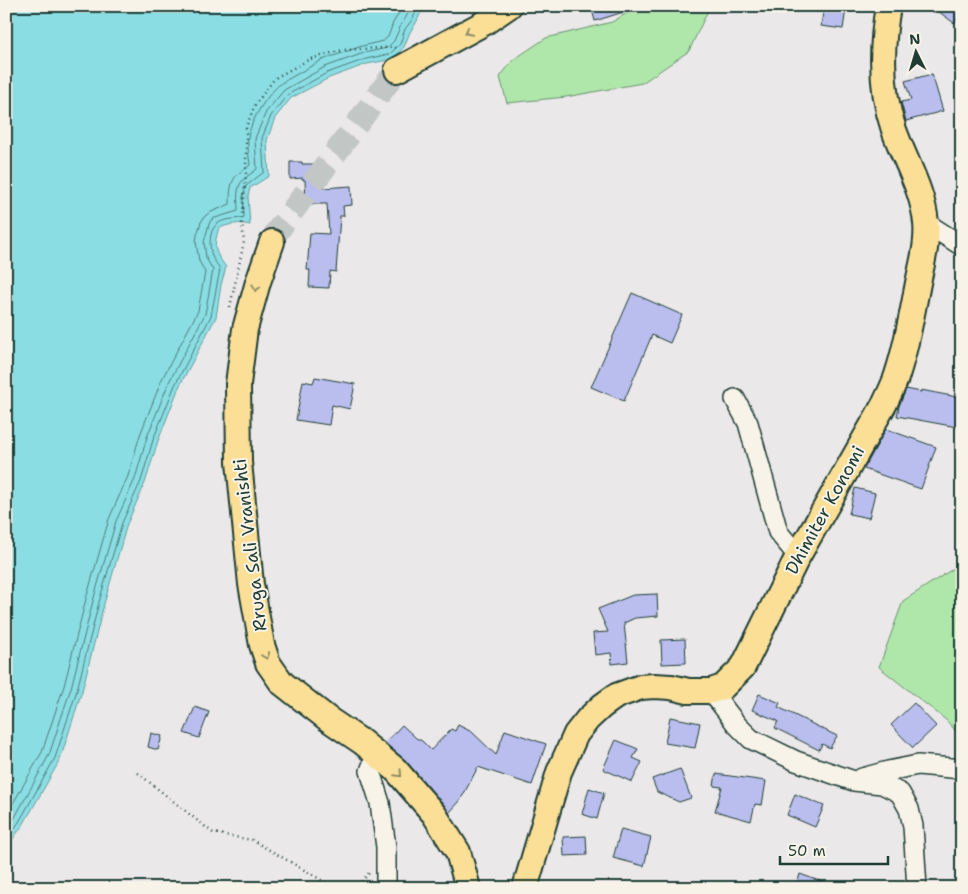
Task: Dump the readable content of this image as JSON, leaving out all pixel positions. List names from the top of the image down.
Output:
{
  "streets": {
    "main road": ["Dhimiter Konomi", "Rruga Sali Vranishti"]
  },
  "one_way": ["Rruga Sali Vranishti"],
  "scale_bar": "50 m",
  "north": "top"
}
